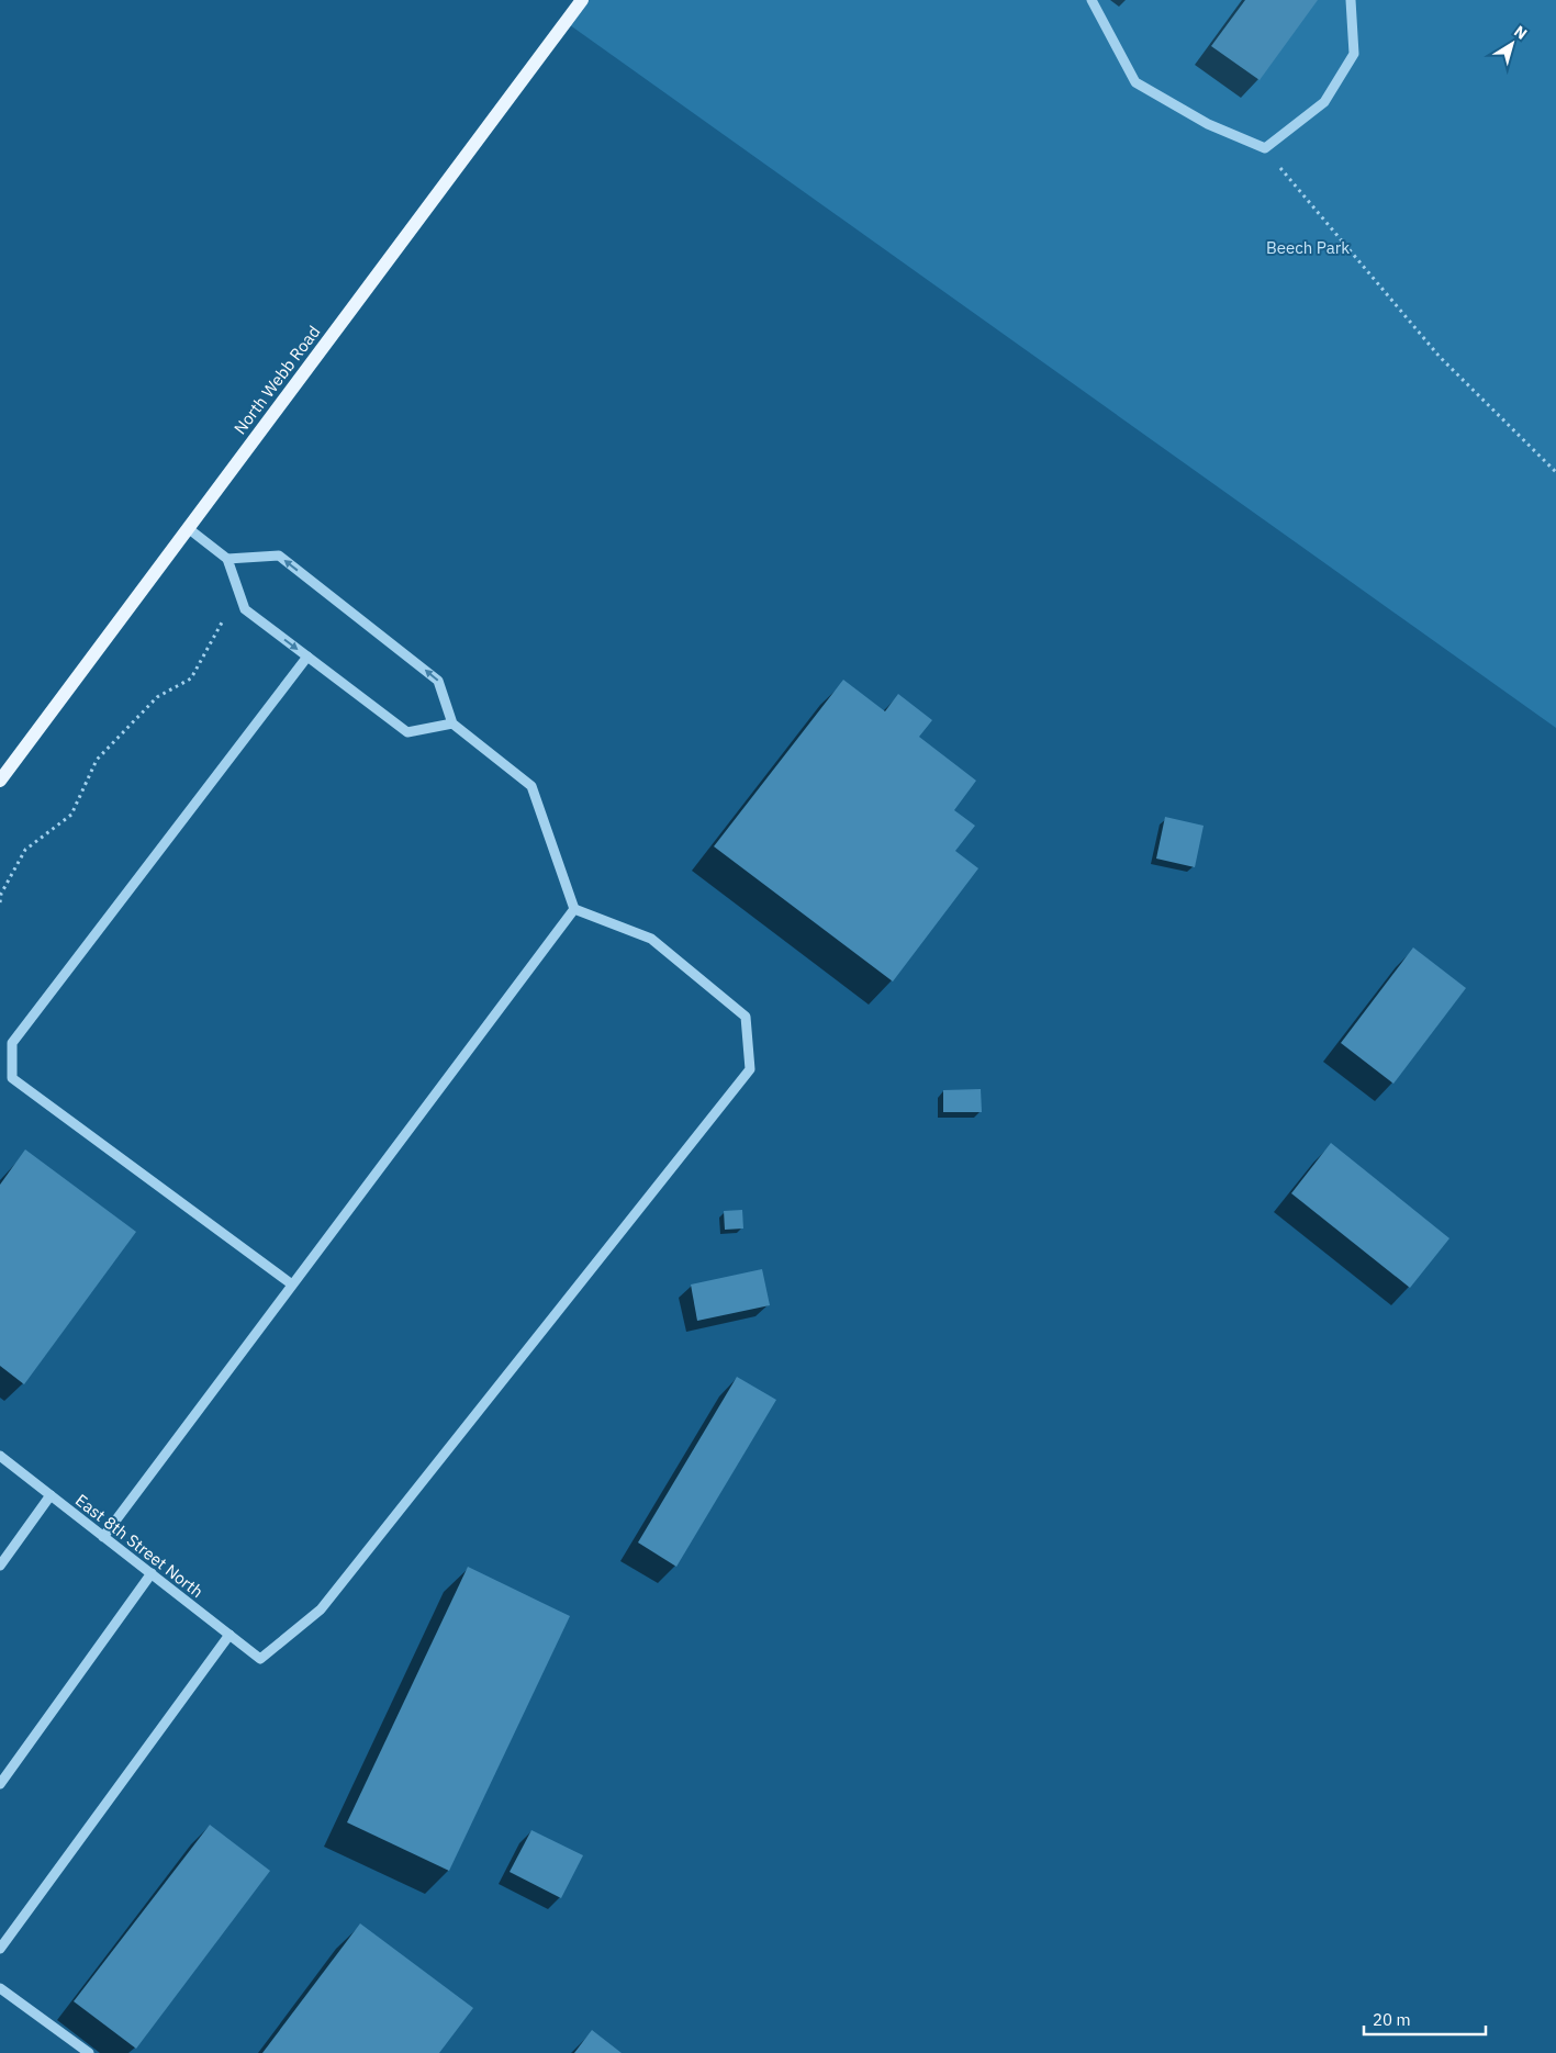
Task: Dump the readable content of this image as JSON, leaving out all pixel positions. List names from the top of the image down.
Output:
{
  "streets": {
    "main road": ["North Webb Road"],
    "street": ["East 8th Street North"]
  },
  "parks": ["Beech Park"],
  "scale_bar": "20 m",
  "north": "top right"
}
